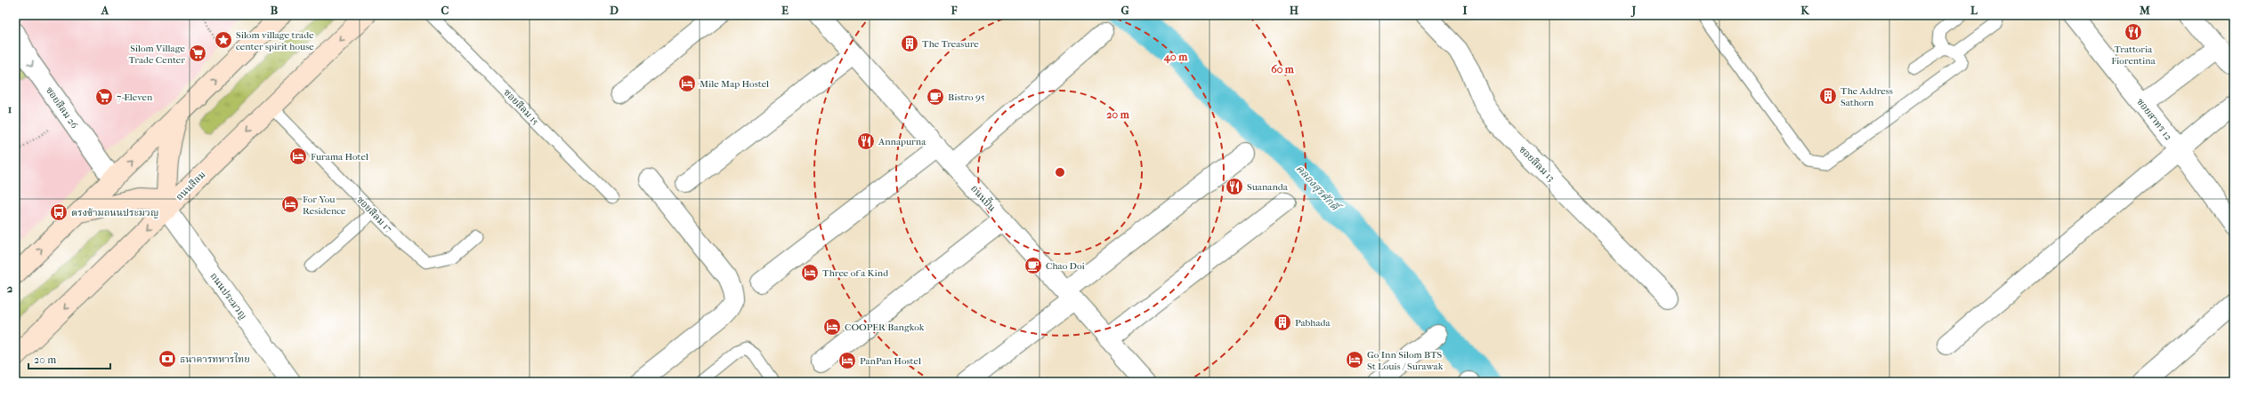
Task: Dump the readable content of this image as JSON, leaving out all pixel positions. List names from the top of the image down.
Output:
{
  "streets": {
    "main road": ["ถนนสีลม"],
    "street": [
      "ซอยสีลม 26",
      "ซอยสาทร 12",
      "ซอยสีลม 13",
      "ถนนปั้น",
      "ถนนประมวญ"
    ],
    "lane": ["ซอยสีลม 15", "ซอยสีลม 17"]
  },
  "crossings": [
    ["ถนนสีลม", "ซอยสีลม 17"],
    ["ถนนสีลม", "ถนนประมวญ"]
  ],
  "one_way": ["ซอยสีลม 26"],
  "water": ["คลองสุรศักดิ์"],
  "places": {
    "restaurant": ["Trattoria Fiorentina", "Annapurna", "Suananda"],
    "place": ["Silom village trade center spirit house"],
    "building": ["The Treasure", "The Address Sathorn", "Pabhada"],
    "supermarket": ["Silom Village Trade Center", "7-Eleven"],
    "hotel": [
      "Mile Map Hostel",
      "Furama Hotel",
      "For You Residence",
      "Three of a Kind",
      "COOPER Bangkok",
      "Go Inn Silom BTS St Louis / Surawak",
      "PanPan Hostel"
    ],
    "cafe": ["Bistro 95", "Chao Doi"],
    "bus stop": ["ตรงข้ามถนนประมวญ"],
    "bank": ["ธนาคารทหารไทย"]
  },
  "scale_bar": "20 m",
  "grid": {
    "columns": [
      "A",
      "B",
      "C",
      "D",
      "E",
      "F",
      "G",
      "H",
      "I",
      "J",
      "K",
      "L",
      "M"
    ],
    "rows": ["1", "2"]
  },
  "rings": ["40 m", "60 m", "20 m"]
}
